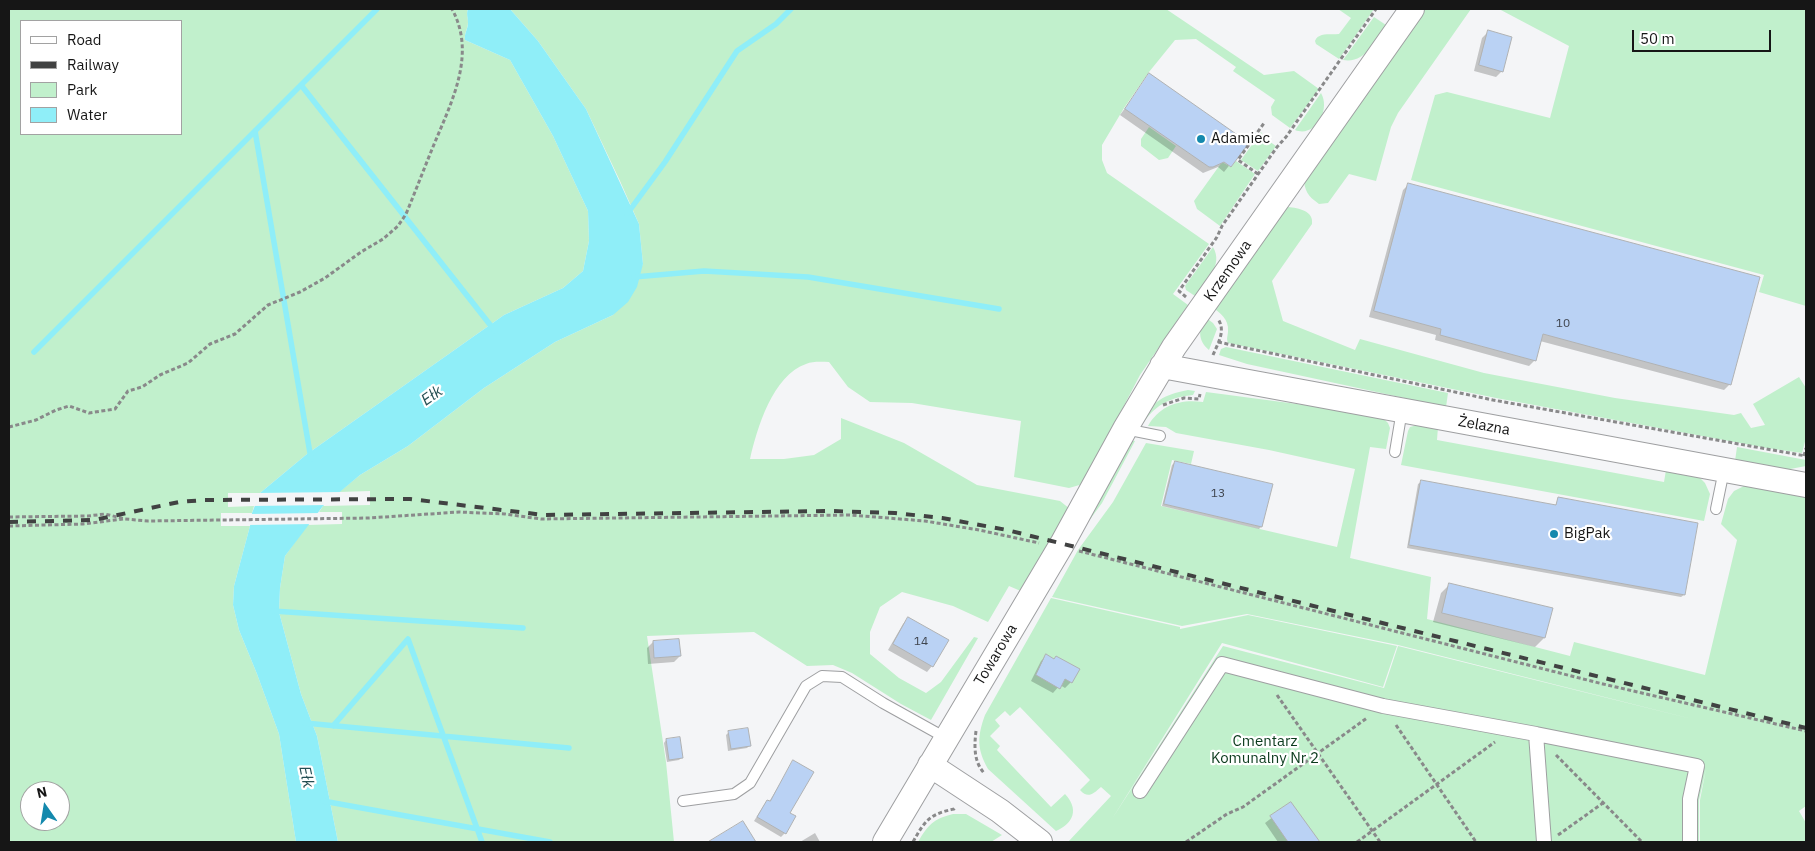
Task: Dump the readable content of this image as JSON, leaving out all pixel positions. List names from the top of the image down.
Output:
{
  "streets": {
    "street": ["Krzemowa", "Żelazna", "Towarowa"]
  },
  "crossings": [
    ["Krzemowa", "Żelazna"],
    ["Krzemowa", "Towarowa"]
  ],
  "water": ["Ełk"],
  "parks": ["Cmentarz Komunalny Nr 2"],
  "places": ["Adamiec", "BigPak"],
  "house_numbers": ["10", "13", "14"],
  "legend": [
    "Road",
    "Railway",
    "Park",
    "Water"
  ],
  "scale_bar": "50 m",
  "north": "top"
}
